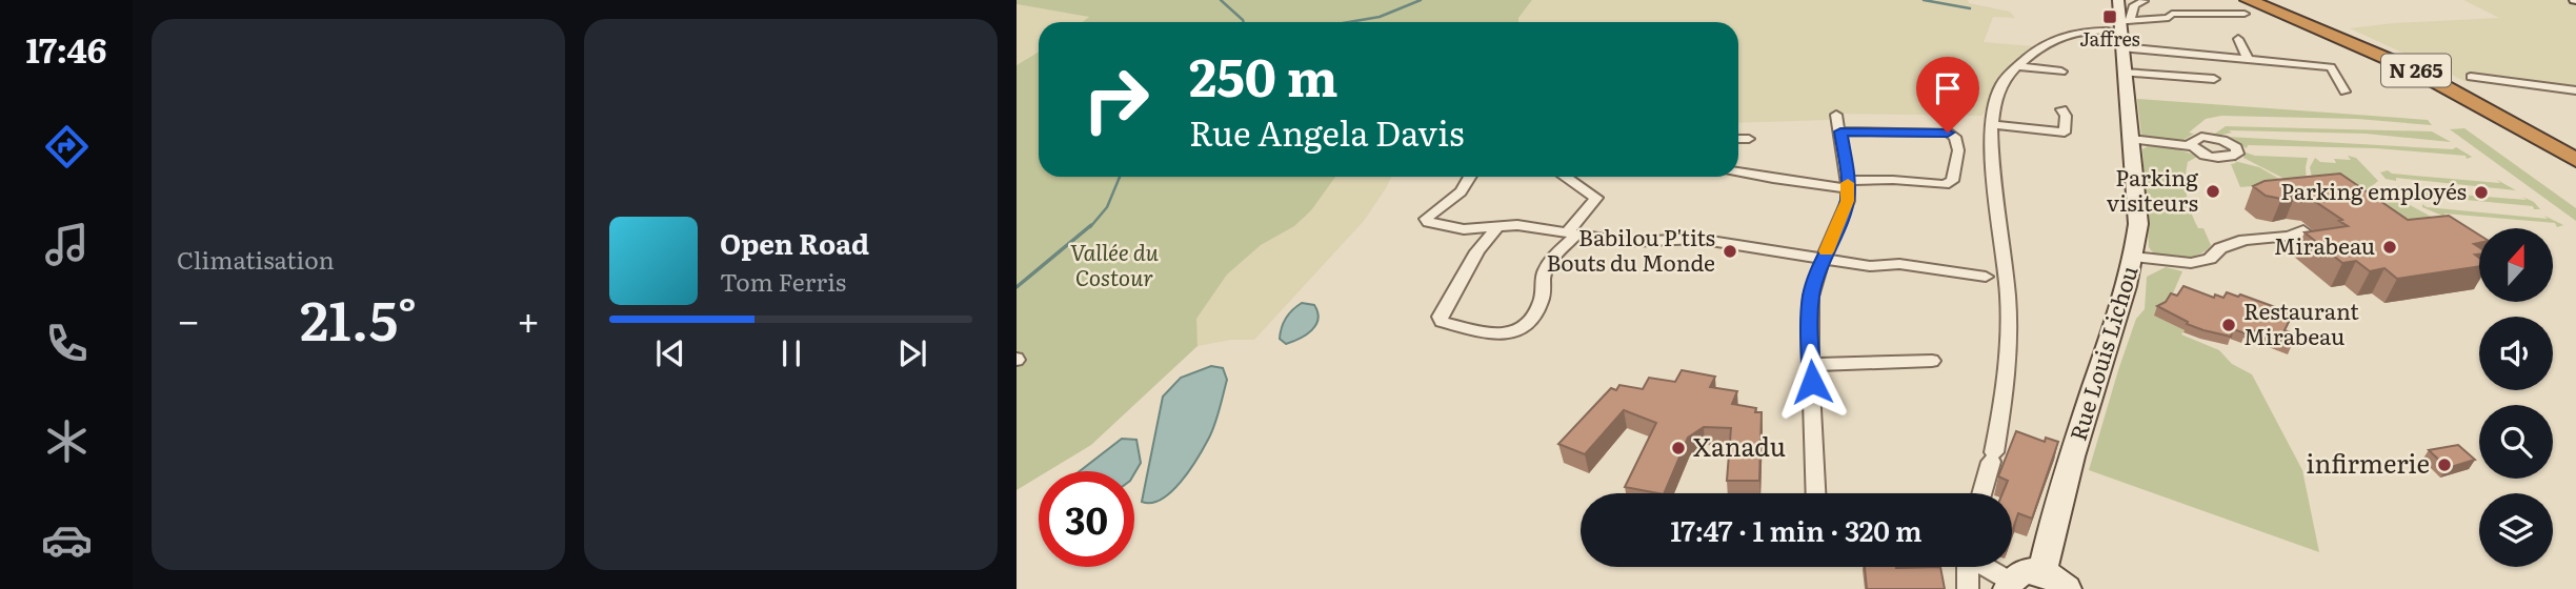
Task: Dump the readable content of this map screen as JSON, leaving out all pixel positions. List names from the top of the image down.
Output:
{
  "streets": {
    "highway": ["N 265"],
    "main road": ["Rue Louis Lichou"]
  },
  "parks": ["Vallée du Costour"],
  "places": {
    "transit": ["Jaffres"],
    "other": [
      "Parking visiteurs",
      "Parking employés",
      "Mirabeau",
      "Babilou P'tits Bouts du Monde",
      "Restaurant Mirabeau",
      "Xanadu",
      "infirmerie"
    ]
  },
  "north": "top",
  "page": {
    "tabs": "17:46",
    "tile": "Climatisation",
    "turn": ["250 m", "Rue Angela Davis"],
    "song": ["Open Road", "Tom Ferris"],
    "heat": ["−", "21.5°", "+"],
    "limit": "30",
    "trip": "17:47 · 1 min · 320 m"
  }
}
